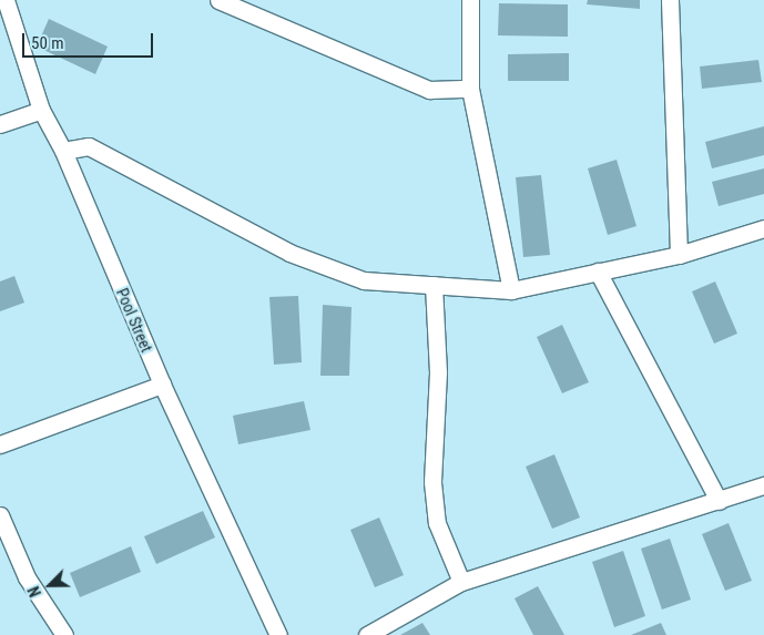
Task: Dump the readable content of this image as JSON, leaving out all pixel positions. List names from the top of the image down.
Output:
{
  "streets": {
    "street": ["Pool Street"]
  },
  "scale_bar": "50 m",
  "north": "bottom left"
}
